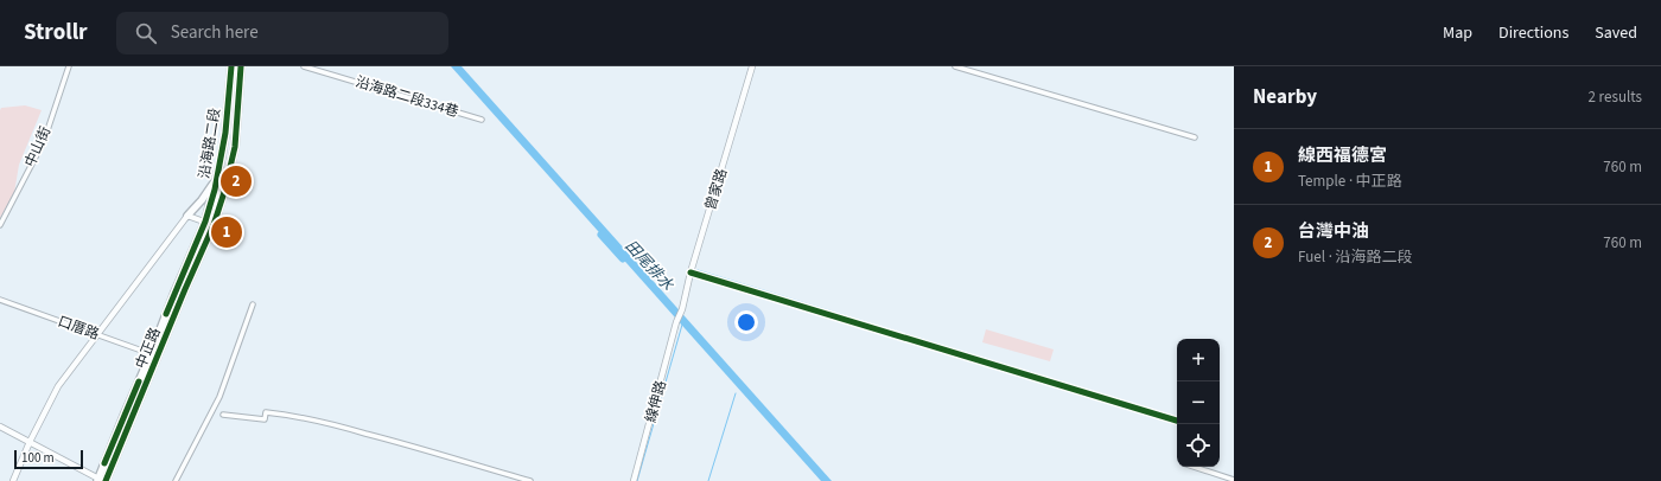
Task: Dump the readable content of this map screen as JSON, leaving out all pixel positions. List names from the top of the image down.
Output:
{
  "streets": {
    "main road": ["沿海路二段", "中正路"],
    "street": [
      "沿海路二段334巷",
      "中山街",
      "曾家路",
      "口厝路",
      "線伸路"
    ]
  },
  "crossings": [
    ["沿海路二段", "中正路"],
    ["曾家路", "線伸路"],
    ["口厝路", "中正路"]
  ],
  "water": ["田尾排水"],
  "scale_bar": "100 m",
  "page": {
    "header": "Strollr",
    "search": "Search here",
    "nav": ["Map", "Directions", "Saved"],
    "heading": ["Nearby", "2 results"],
    "list": [
      {
        "mark": "1",
        "name": "線西福德宮",
        "note": "Temple · 中正路",
        "value": "760 m"
      },
      {
        "mark": "2",
        "name": "台灣中油",
        "note": "Fuel · 沿海路二段",
        "value": "760 m"
      }
    ],
    "pins": ["2", "1"],
    "map_buttons": ["+", "−"],
    "scale": "100 m"
  }
}
